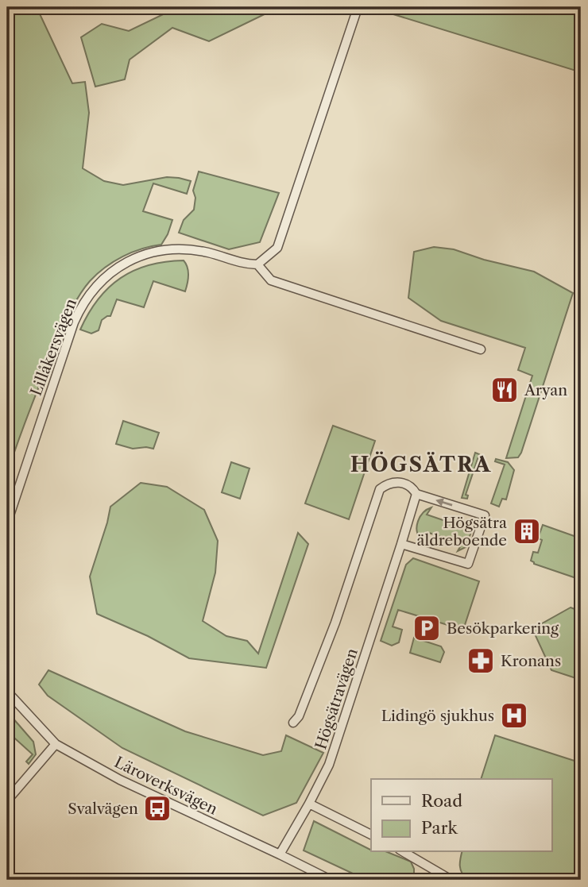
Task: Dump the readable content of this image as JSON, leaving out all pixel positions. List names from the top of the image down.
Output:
{
  "streets": {
    "street": ["Lillåkersvägen", "Högsätravägen", "Läroverksvägen"]
  },
  "crossings": [
    ["Högsätravägen", "Läroverksvägen"]
  ],
  "districts": ["HÖGSÄTRA"],
  "places": {
    "restaurant": ["Aryan"],
    "building": ["Högsätra äldreboende"],
    "parking": ["Besökparkering"],
    "pharmacy": ["Kronans"],
    "hospital": ["Lidingö sjukhus"],
    "bus stop": ["Svalvägen"]
  },
  "legend": ["Road", "Park"]
}
